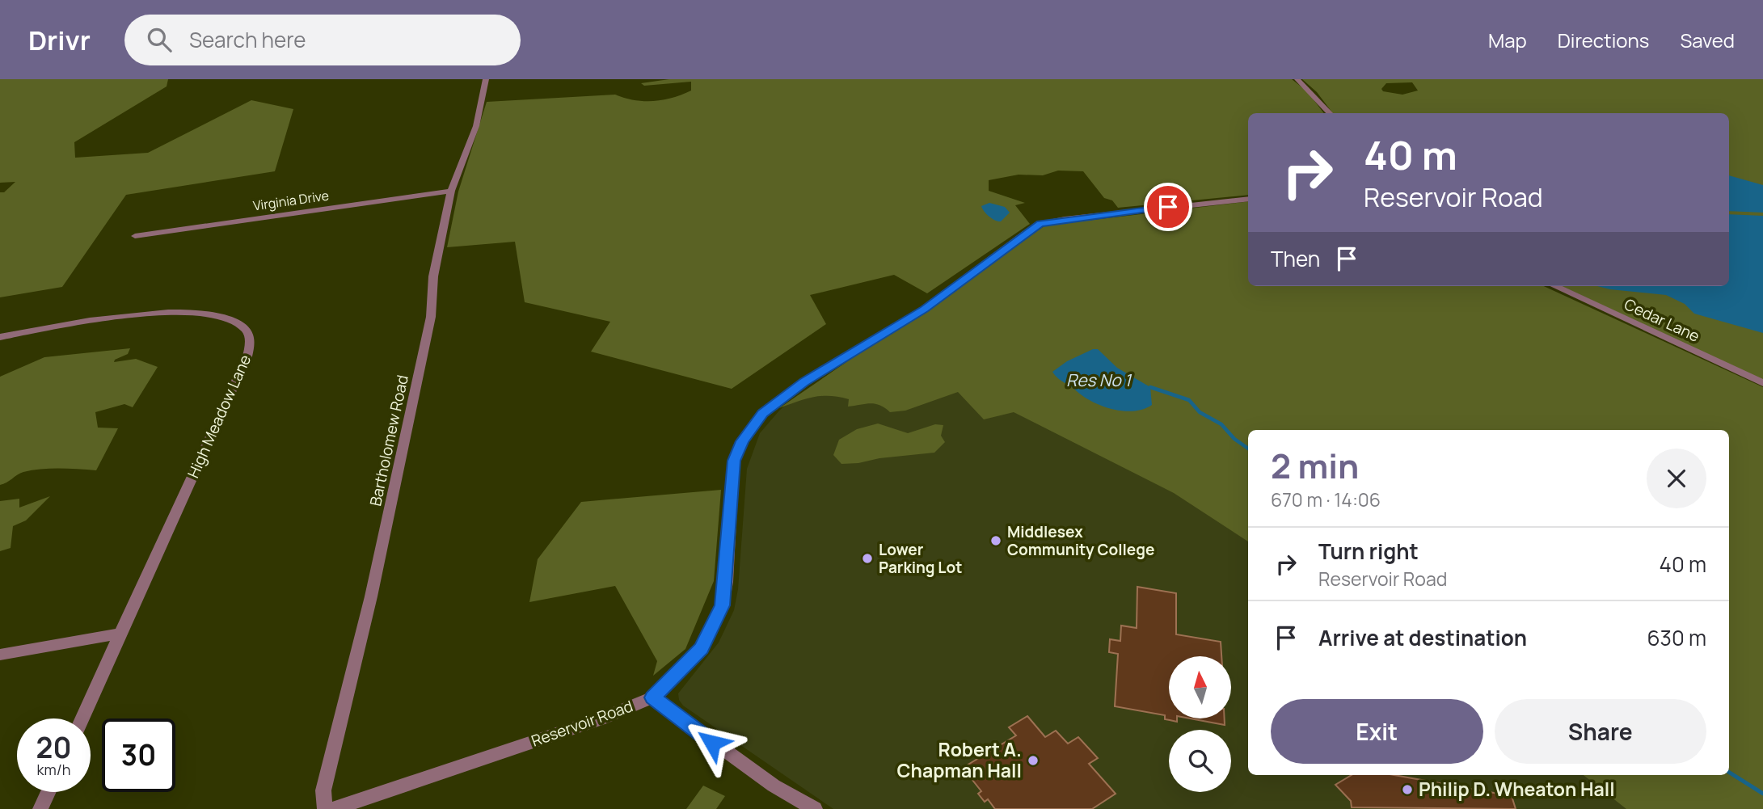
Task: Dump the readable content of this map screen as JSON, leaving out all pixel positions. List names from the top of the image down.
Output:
{
  "streets": {
    "street": [
      "Virginia Drive",
      "Cedar Lane",
      "High Meadow Lane",
      "Bartholomew Road",
      "Reservoir Road"
    ]
  },
  "crossings": [
    ["Virginia Drive", "Bartholomew Road"]
  ],
  "water": ["Res No 1"],
  "places": [
    "Middlesex Community College",
    "Lower Parking Lot",
    "Robert A. Chapman Hall",
    "Philip D. Wheaton Hall"
  ],
  "north": "top",
  "page": {
    "header": "Drivr",
    "search": "Search here",
    "nav": ["Map", "Directions", "Saved"],
    "turn": ["40 m", "Reservoir Road"],
    "then": "Then",
    "heading": ["2 min", "670 m · 14:06"],
    "list": [
      {
        "name": "Turn right",
        "note": "Reservoir Road",
        "value": "40 m"
      },
      {
        "name": "Arrive at destination",
        "value": "630 m"
      }
    ],
    "buttons": ["Exit", "Share"],
    "speed": "20 km/h",
    "limit": "30"
  }
}
